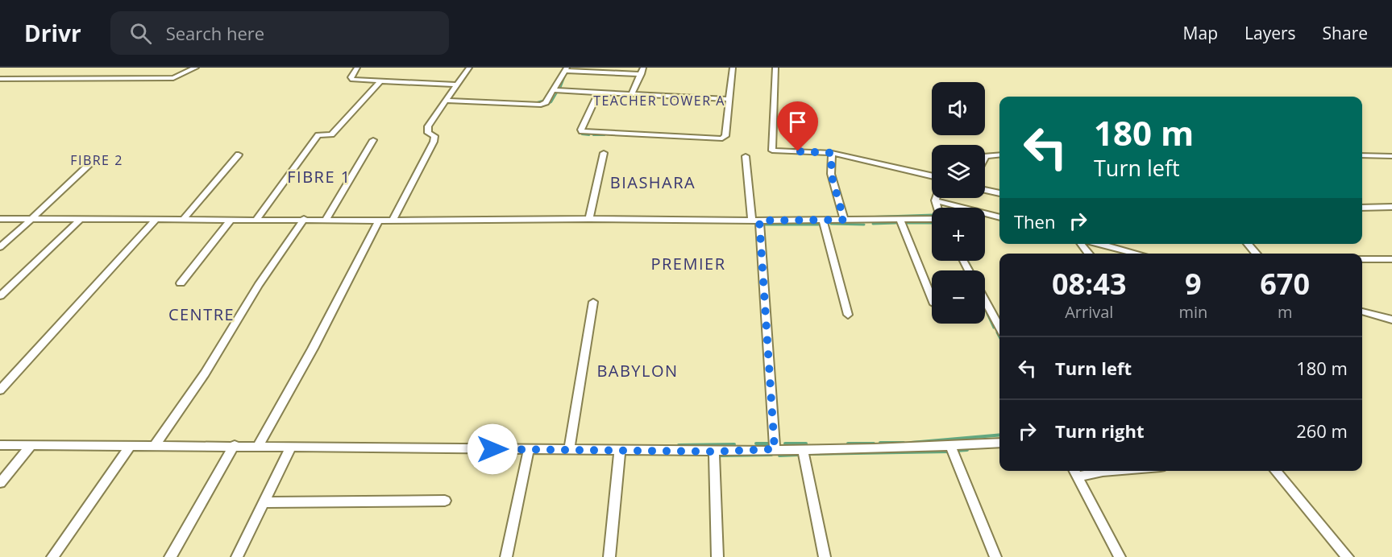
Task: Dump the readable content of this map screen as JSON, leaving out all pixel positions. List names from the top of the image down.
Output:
{
  "districts": [
    "TEACHER LOWER A",
    "FIBRE 2",
    "FIBRE 1",
    "BIASHARA",
    "PREMIER",
    "CENTRE",
    "BABYLON"
  ],
  "page": {
    "header": "Drivr",
    "search": "Search here",
    "nav": ["Map", "Layers", "Share"],
    "map_buttons": ["+", "−"],
    "turn": ["180 m", "Turn left"],
    "then": "Then",
    "eta": [
      "08:43",
      "Arrival",
      "9",
      "min",
      "670",
      "m"
    ],
    "list": [
      {
        "name": "Turn left",
        "value": "180 m"
      },
      {
        "name": "Turn right",
        "value": "260 m"
      }
    ]
  }
}
